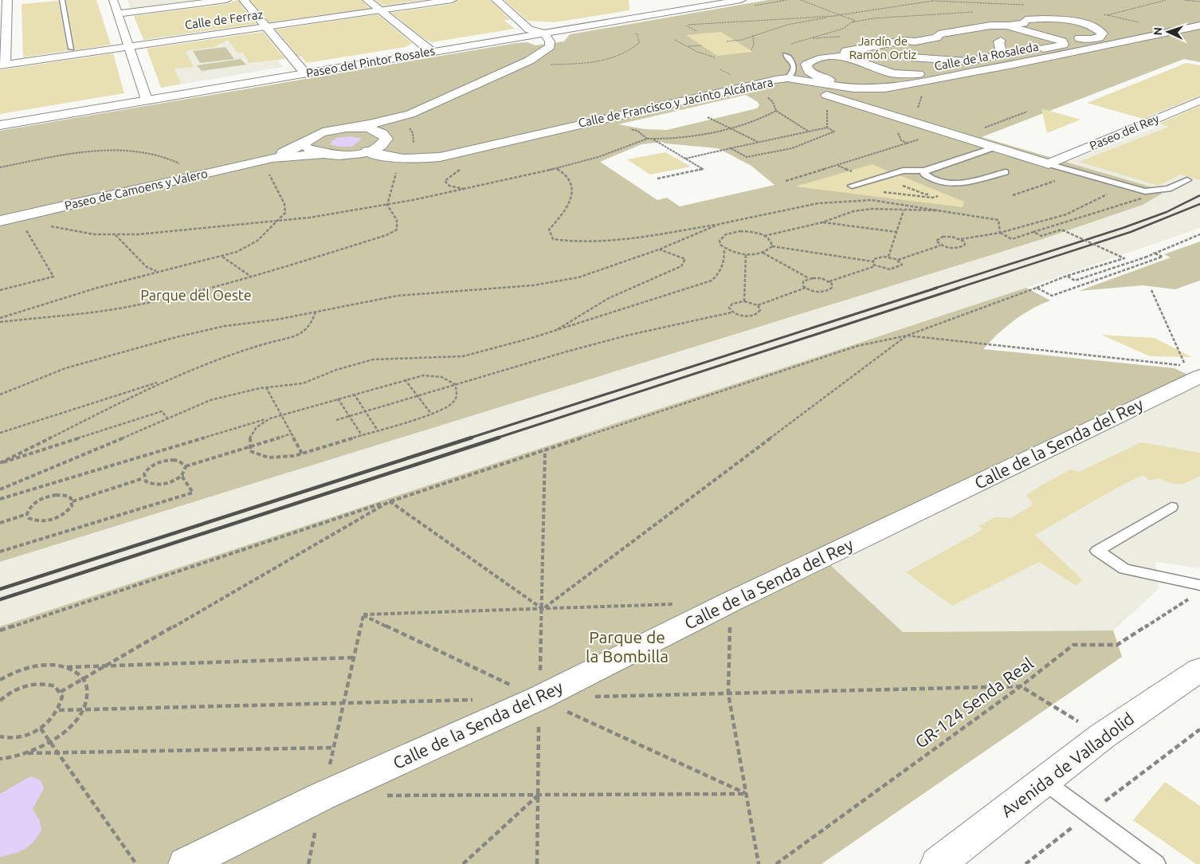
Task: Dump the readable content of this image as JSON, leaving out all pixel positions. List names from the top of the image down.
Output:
{
  "streets": {
    "street": [
      "Calle de Ferraz",
      "Calle de la Rosaleda",
      "Paseo del Pintor Rosales",
      "Calle de Francisco y Jacinto Alcántara",
      "Paseo del Rey",
      "Paseo de Camoens y Valero",
      "Calle de la Senda del Rey",
      "Avenida de Valladolid"
    ],
    "path": ["GR-124 Senda Real"]
  },
  "crossings": [
    ["Calle de la Rosaleda", "Calle de Francisco y Jacinto Alcántara"],
    ["Calle de Francisco y Jacinto Alcántara", "Paseo del Rey"]
  ],
  "parks": ["Jardín de Ramón Ortiz", "Parque del Oeste", "Parque de la Bombilla"],
  "north": "left"
}
